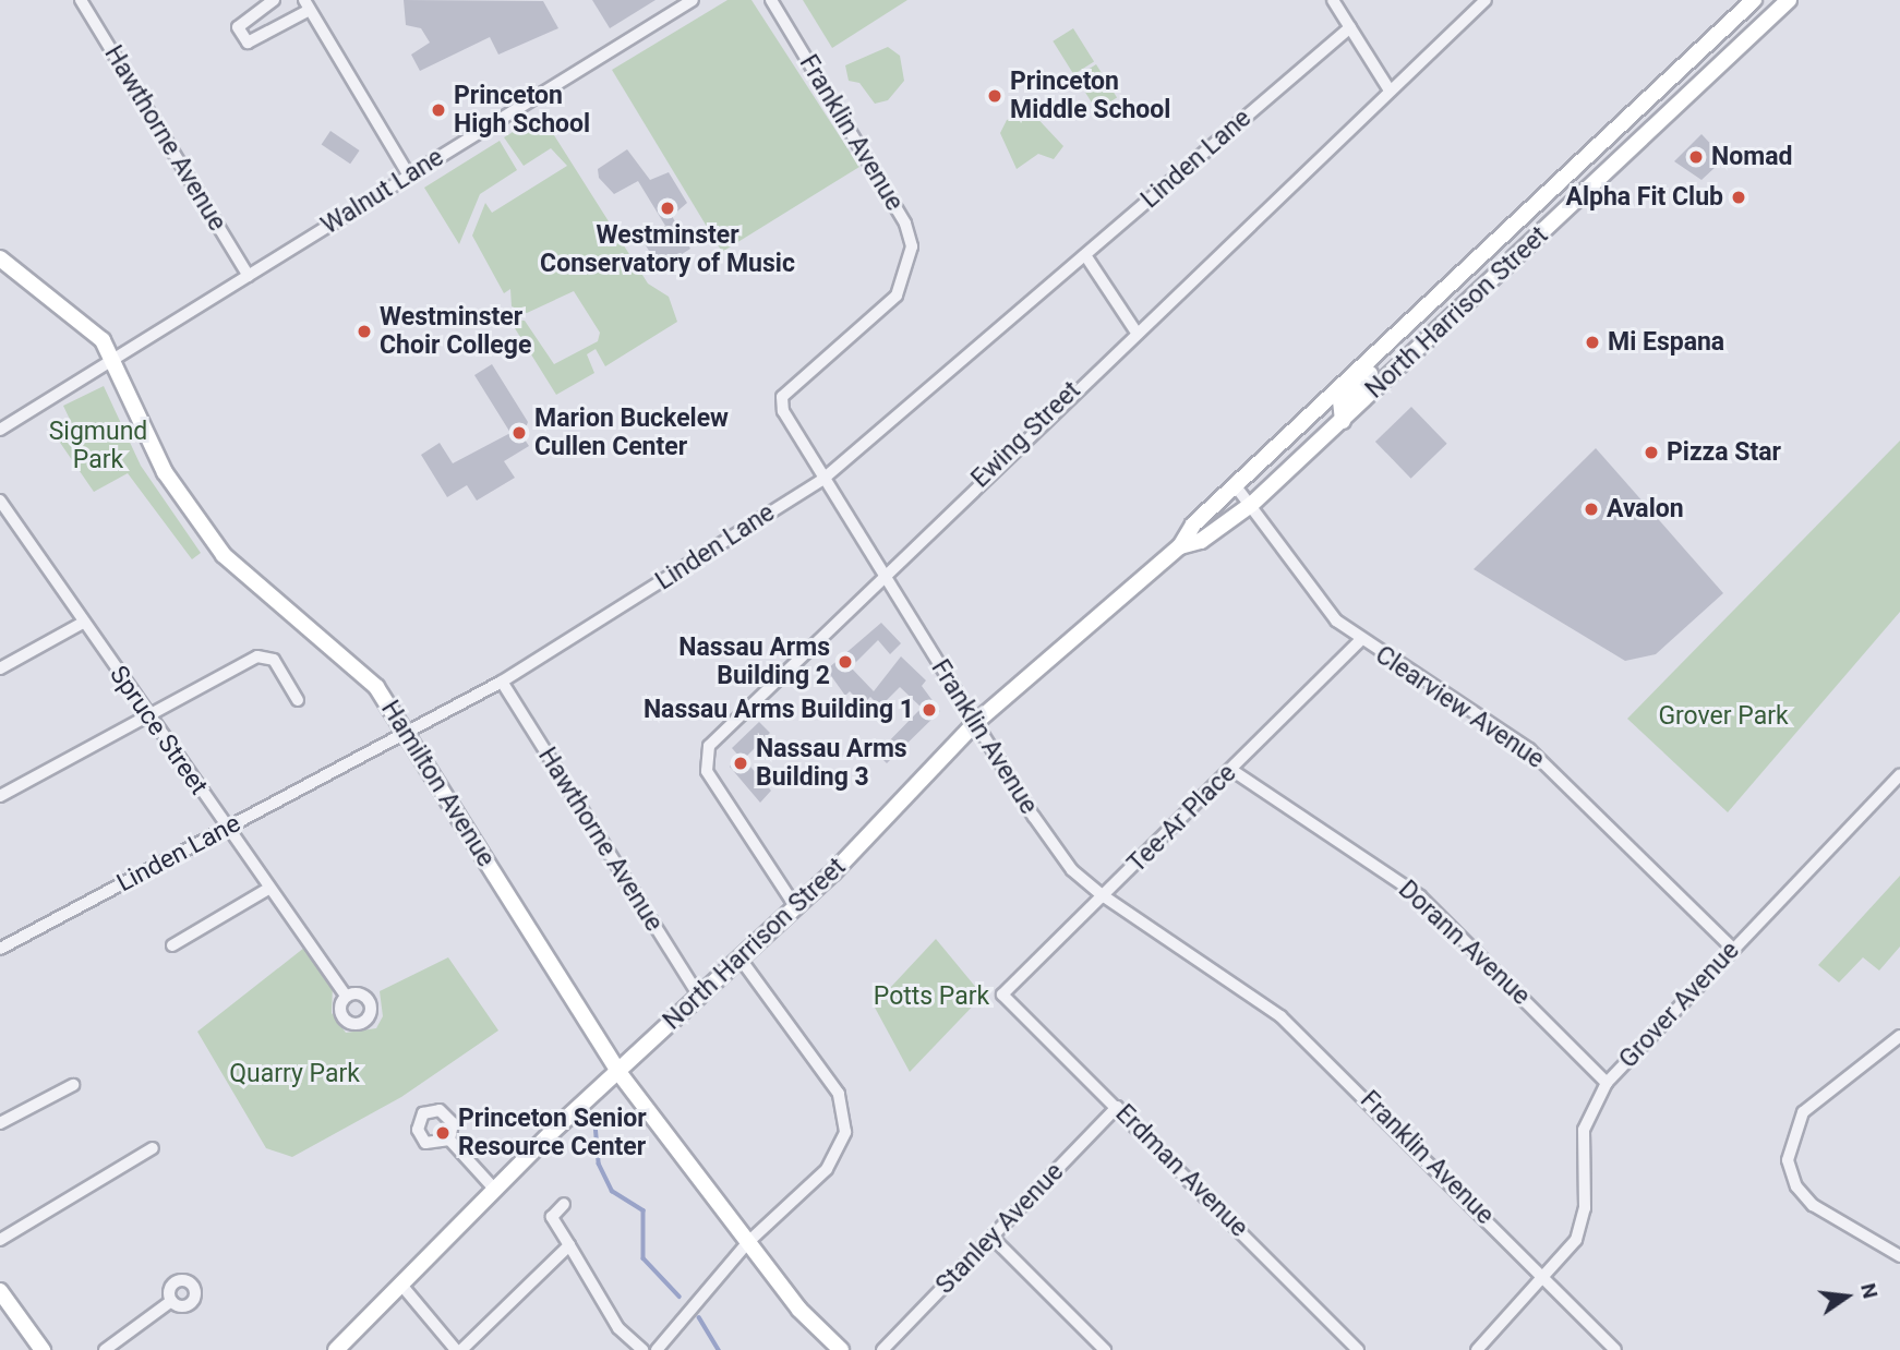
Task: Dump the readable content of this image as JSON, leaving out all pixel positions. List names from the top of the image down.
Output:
{
  "streets": {
    "street": [
      "Franklin Avenue",
      "Hawthorne Avenue",
      "Linden Lane",
      "Walnut Lane",
      "North Harrison Street",
      "Ewing Street",
      "Clearview Avenue",
      "Spruce Street",
      "Hamilton Avenue",
      "Tee-Ar Place",
      "Dorann Avenue",
      "Grover Avenue",
      "Erdman Avenue",
      "Stanley Avenue"
    ]
  },
  "crossings": [
    ["Franklin Avenue", "Linden Lane"],
    ["Franklin Avenue", "North Harrison Street"],
    ["Franklin Avenue", "Ewing Street"],
    ["Franklin Avenue", "Tee-Ar Place"],
    ["Franklin Avenue", "Grover Avenue"],
    ["Hawthorne Avenue", "Linden Lane"],
    ["Hawthorne Avenue", "Walnut Lane"],
    ["Hawthorne Avenue", "North Harrison Street"],
    ["Linden Lane", "Spruce Street"],
    ["Linden Lane", "Hamilton Avenue"],
    ["Walnut Lane", "Hamilton Avenue"],
    ["North Harrison Street", "Ewing Street"],
    ["North Harrison Street", "Clearview Avenue"],
    ["North Harrison Street", "Hamilton Avenue"],
    ["Clearview Avenue", "Tee-Ar Place"],
    ["Clearview Avenue", "Grover Avenue"],
    ["Tee-Ar Place", "Dorann Avenue"],
    ["Tee-Ar Place", "Erdman Avenue"],
    ["Dorann Avenue", "Grover Avenue"],
    ["Erdman Avenue", "Stanley Avenue"]
  ],
  "parks": [
    "Sigmund Park",
    "Grover Park",
    "Potts Park",
    "Quarry Park"
  ],
  "places": [
    "Princeton Middle School",
    "Princeton High School",
    "Nomad",
    "Alpha Fit Club",
    "Westminster Conservatory of Music",
    "Westminster Choir College",
    "Mi Espana",
    "Marion Buckelew Cullen Center",
    "Pizza Star",
    "Avalon",
    "Nassau Arms Building 2",
    "Nassau Arms Building 1",
    "Nassau Arms Building 3",
    "Princeton Senior Resource Center"
  ],
  "north": "right"
}
